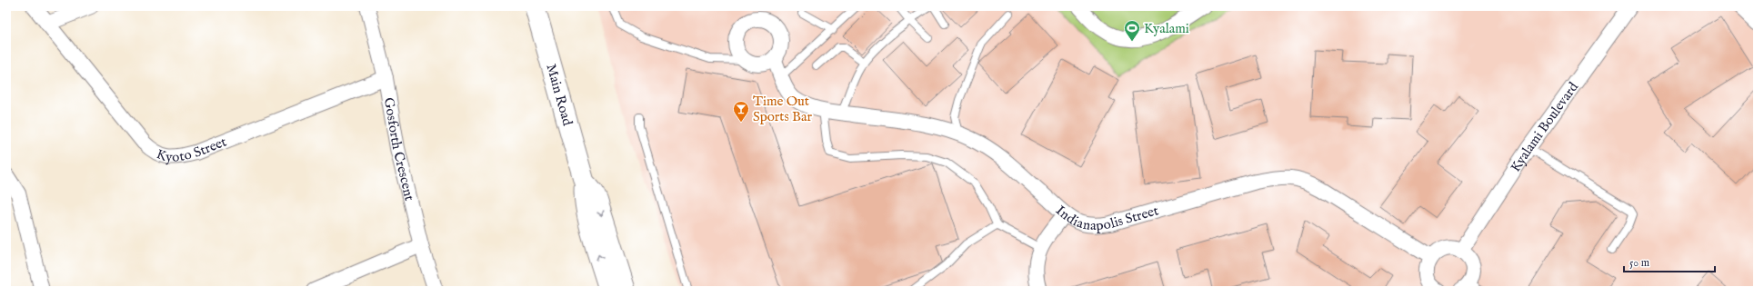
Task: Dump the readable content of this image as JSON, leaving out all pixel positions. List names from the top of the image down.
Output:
{
  "streets": {
    "main road": ["Main Road"],
    "street": [
      "Kyalami Boulevard",
      "Kyoto Street",
      "Gosforth Crescent",
      "Indianapolis Street"
    ]
  },
  "crossings": [
    ["Kyoto Street", "Gosforth Crescent"]
  ],
  "places": {
    "sports": ["Kyalami"],
    "bar": ["Time Out Sports Bar"]
  },
  "scale_bar": "50 m"
}
